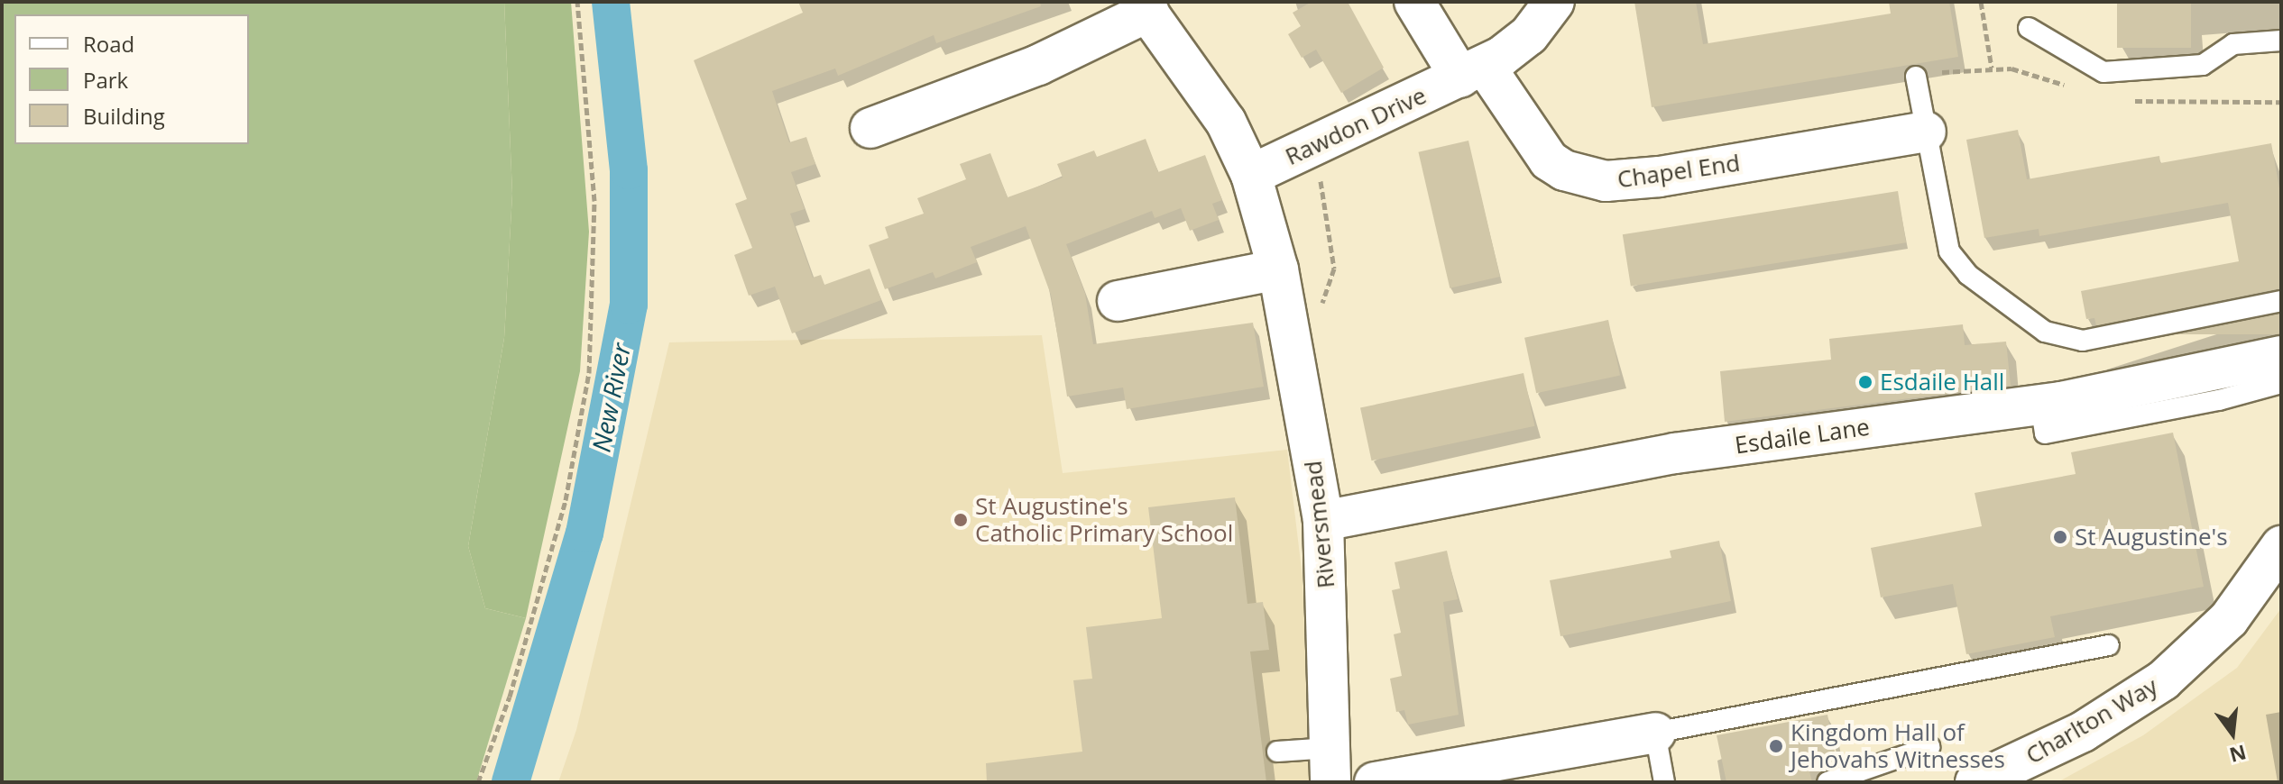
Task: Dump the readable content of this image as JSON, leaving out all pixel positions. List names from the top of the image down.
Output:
{
  "streets": {
    "street": [
      "Rawdon Drive",
      "Chapel End",
      "Esdaile Lane",
      "Riversmead",
      "Charlton Way"
    ]
  },
  "crossings": [
    ["Rawdon Drive", "Chapel End"],
    ["Rawdon Drive", "Riversmead"],
    ["Esdaile Lane", "Riversmead"]
  ],
  "water": ["New River"],
  "places": [
    "Esdaile Hall",
    "St Augustine's Catholic Primary School",
    "St Augustine's",
    "Kingdom Hall of Jehovahs Witnesses"
  ],
  "legend": ["Road", "Park", "Building"],
  "north": "bottom"
}
